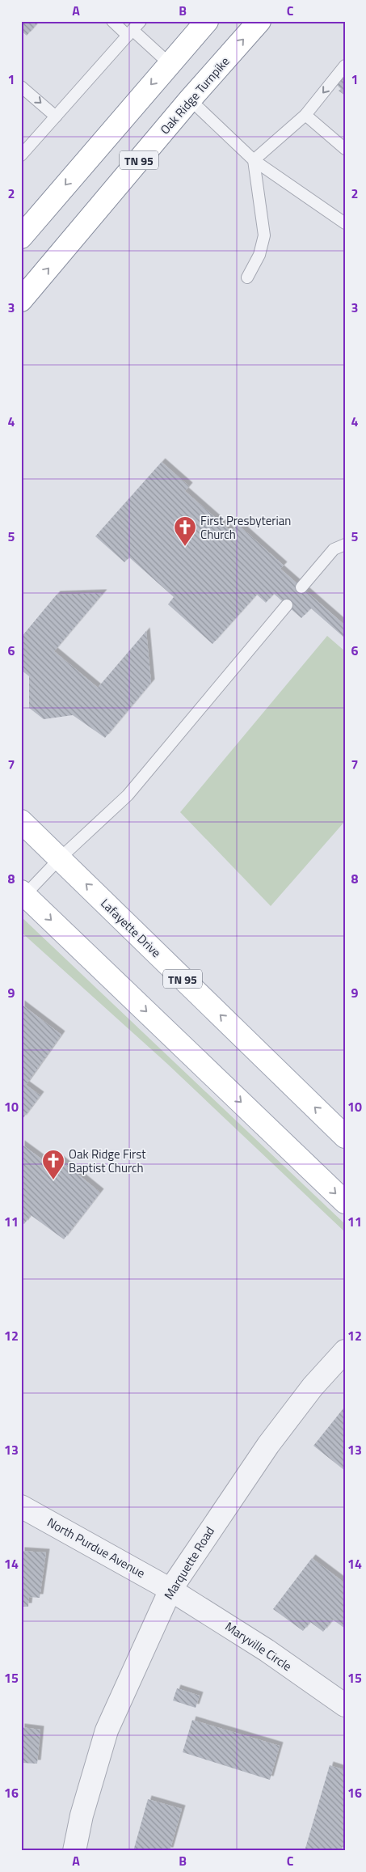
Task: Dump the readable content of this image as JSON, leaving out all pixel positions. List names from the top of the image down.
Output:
{
  "streets": {
    "main road": ["Oak Ridge Turnpike", "TN 95", "Lafayette Drive"],
    "street": ["North Purdue Avenue", "Marquette Road", "Maryville Circle"]
  },
  "crossings": [
    ["North Purdue Avenue", "Marquette Road"],
    ["North Purdue Avenue", "Maryville Circle"],
    ["Marquette Road", "Maryville Circle"]
  ],
  "places": {
    "church": ["First Presbyterian Church", "Oak Ridge First Baptist Church"]
  },
  "grid": {
    "columns": ["A", "B", "C"],
    "rows": [
      "1",
      "2",
      "3",
      "4",
      "5",
      "6",
      "7",
      "8",
      "9",
      "10",
      "11",
      "12",
      "13",
      "14",
      "15",
      "16"
    ]
  }
}
